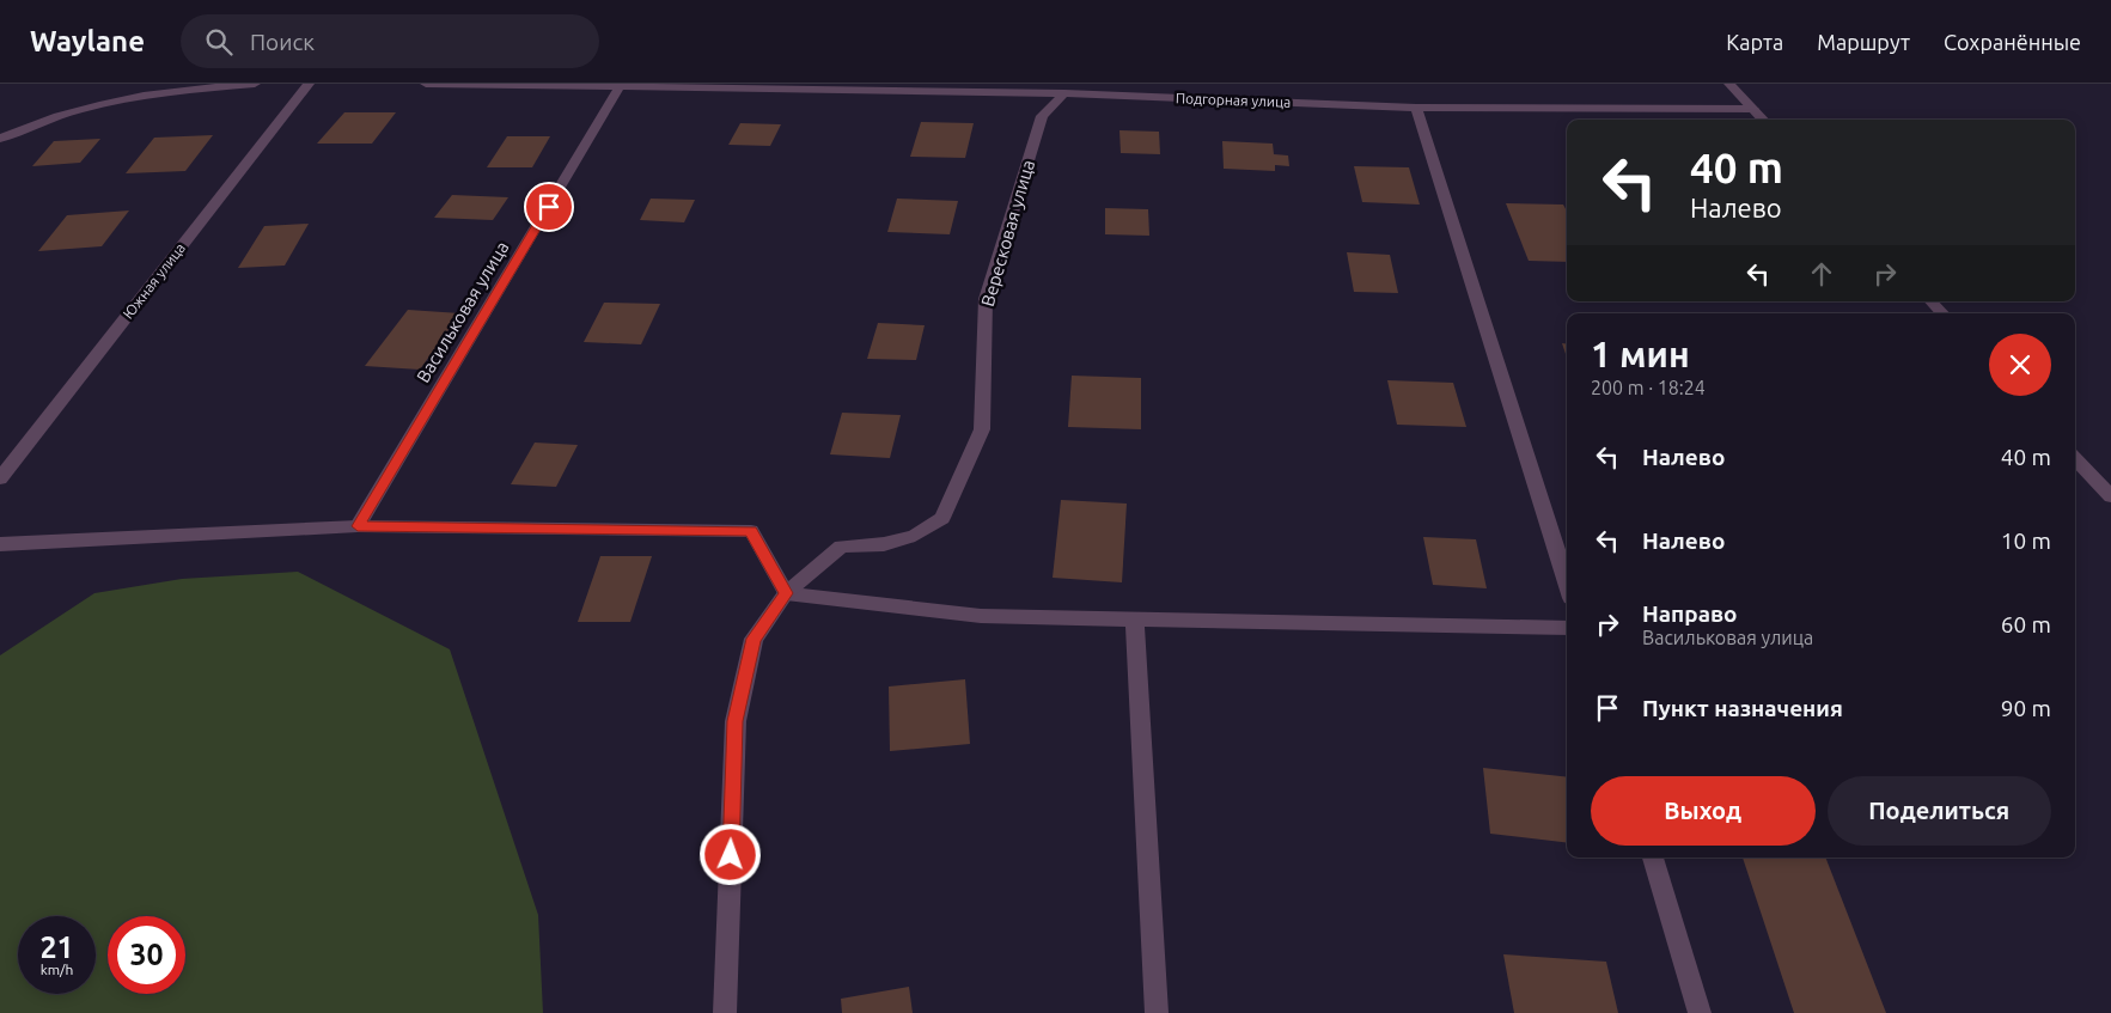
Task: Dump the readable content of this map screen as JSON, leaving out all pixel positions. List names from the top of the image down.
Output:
{
  "streets": {
    "street": [
      "Подгорная улица",
      "Вересковая улица",
      "Южная улица",
      "Васильковая улица"
    ]
  },
  "crossings": [
    ["Подгорная улица", "Вересковая улица"],
    ["Подгорная улица", "Васильковая улица"]
  ],
  "page": {
    "header": "Waylane",
    "search": "Поиск",
    "nav": ["Карта", "Маршрут", "Сохранённые"],
    "turn": ["40 m", "Налево"],
    "heading": ["1 мин", "200 m · 18:24"],
    "list": [
      {
        "name": "Налево",
        "value": "40 m"
      },
      {
        "name": "Налево",
        "value": "10 m"
      },
      {
        "name": "Направо",
        "note": "Васильковая улица",
        "value": "60 m"
      },
      {
        "name": "Пункт назначения",
        "value": "90 m"
      }
    ],
    "buttons": ["Выход", "Поделиться"],
    "speed": "21 km/h",
    "limit": "30"
  }
}
